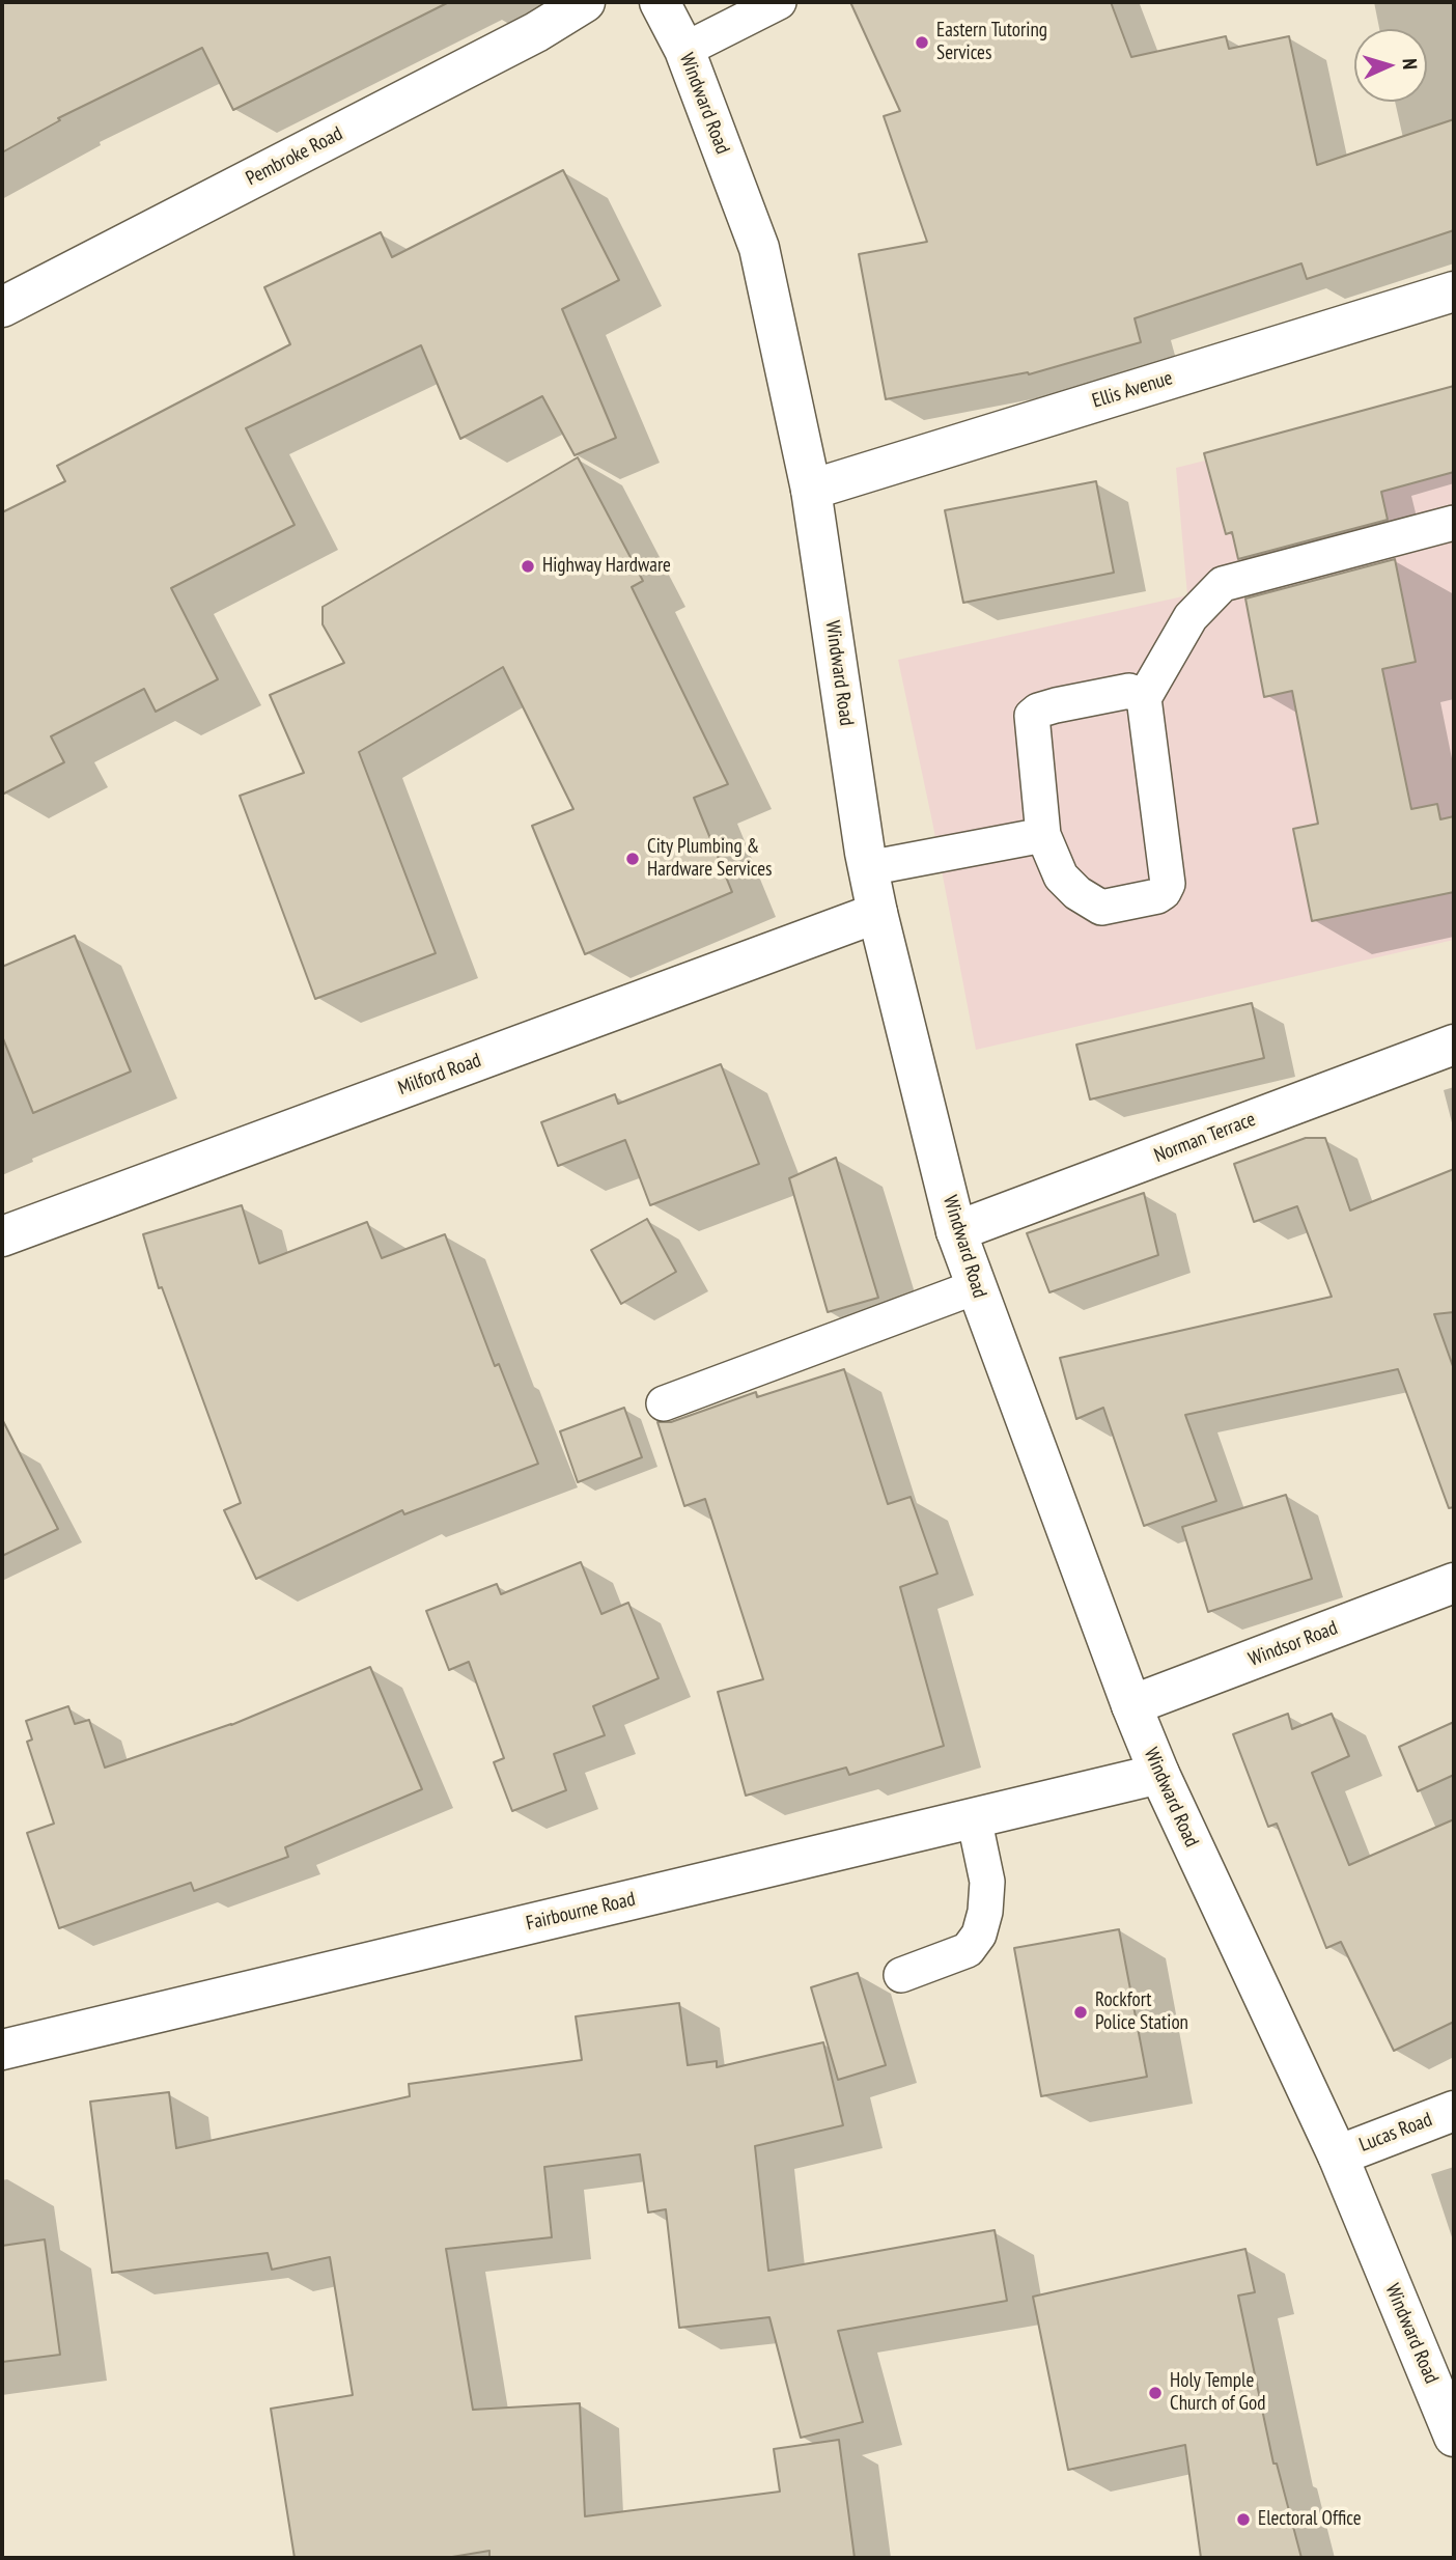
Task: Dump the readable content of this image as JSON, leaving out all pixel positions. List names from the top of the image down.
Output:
{
  "streets": {
    "street": [
      "Windward Road",
      "Pembroke Road",
      "Ellis Avenue",
      "Milford Road",
      "Norman Terrace",
      "Windsor Road",
      "Fairbourne Road",
      "Lucas Road"
    ]
  },
  "crossings": [
    ["Windward Road", "Ellis Avenue"],
    ["Windward Road", "Milford Road"],
    ["Windward Road", "Norman Terrace"],
    ["Windward Road", "Windsor Road"],
    ["Windward Road", "Fairbourne Road"],
    ["Windward Road", "Lucas Road"]
  ],
  "places": [
    "Eastern Tutoring Services",
    "Highway Hardware",
    "City Plumbing & Hardware Services",
    "Rockfort Police Station",
    "Holy Temple Church of God",
    "Electoral Office"
  ],
  "north": "right"
}
